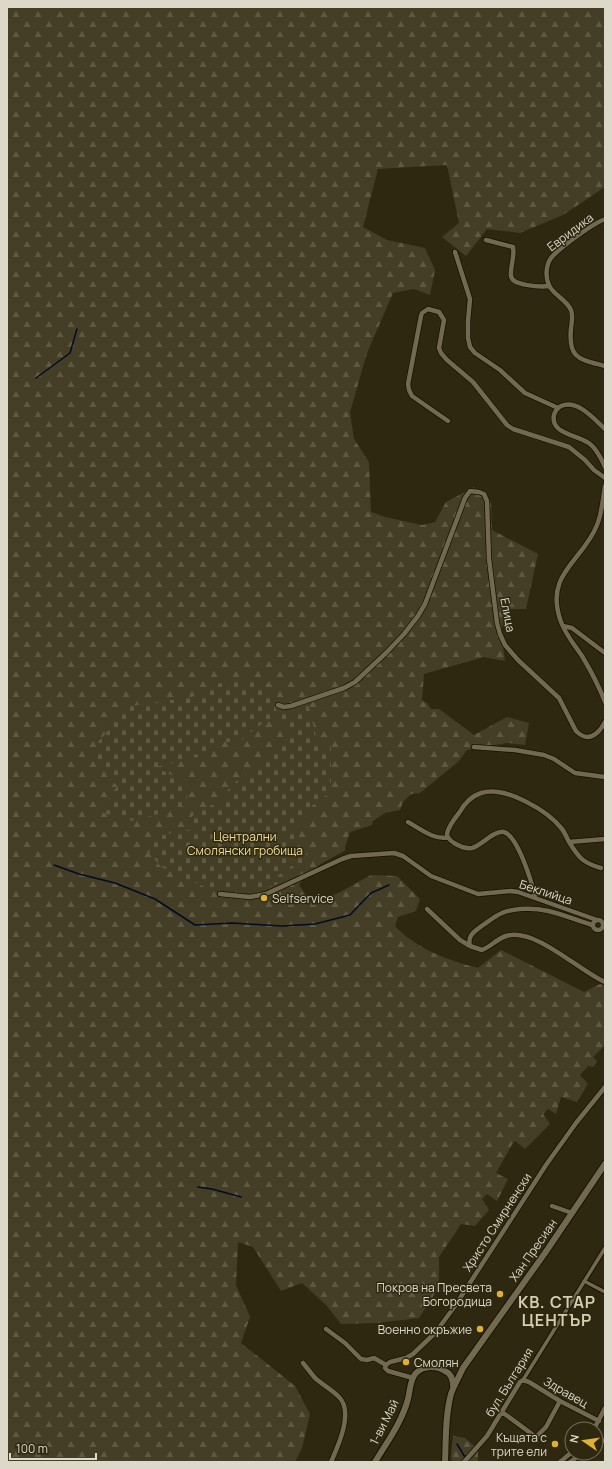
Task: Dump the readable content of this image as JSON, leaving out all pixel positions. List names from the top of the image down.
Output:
{
  "streets": {
    "street": [
      "Евридика",
      "Елица",
      "Беклийца",
      "Христо Смирненски",
      "Хан Пресиан",
      "бул. България",
      "Здравец",
      "1-ви Май"
    ]
  },
  "crossings": [
    ["бул. България", "Здравец"]
  ],
  "districts": ["КВ. СТАР ЦЕНТЪР"],
  "parks": ["Централни Смолянски гробища"],
  "places": [
    "Selfservice",
    "Покров на Пресвета Богородица",
    "Военно окръжие",
    "Смолян",
    "Къщата с трите ели"
  ],
  "scale_bar": "100 m",
  "north": "left"
}
